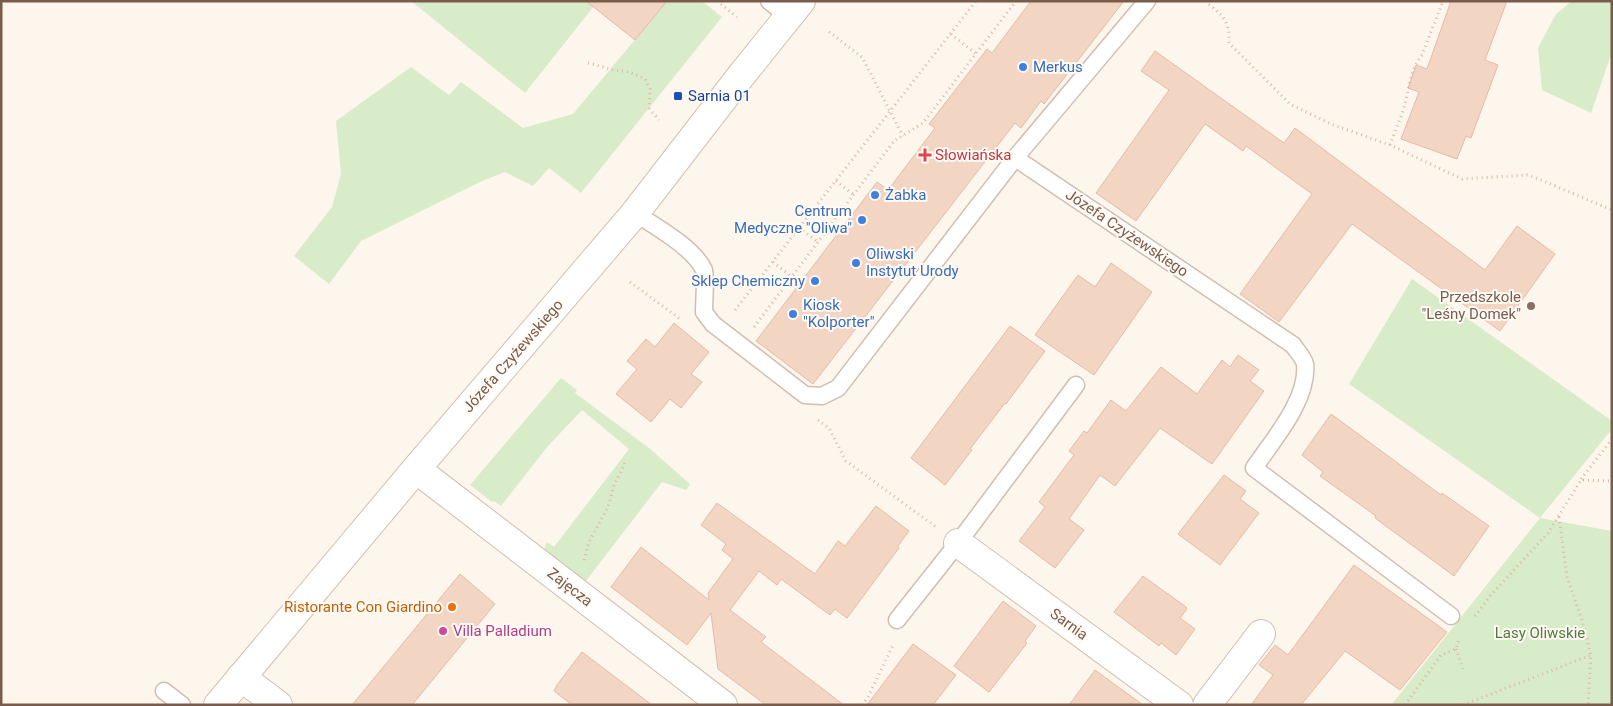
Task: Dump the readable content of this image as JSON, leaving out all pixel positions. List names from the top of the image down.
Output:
{
  "streets": {
    "street": ["Józefa Czyżewskiego", "Zajęcza", "Sarnia"]
  },
  "crossings": [
    ["Józefa Czyżewskiego", "Zajęcza"]
  ],
  "parks": ["Lasy Oliwskie"],
  "places": {
    "other": [
      "Merkus",
      "Żabka",
      "Centrum Medyczne \"Oliwa\"",
      "Oliwski Instytut Urody",
      "Sklep Chemiczny",
      "Przedszkole \"Leśny Domek\"",
      "Kiosk \"Kolporter\"",
      "Ristorante Con Giardino",
      "Villa Palladium"
    ],
    "transit": ["Sarnia 01"],
    "health": ["Słowiańska"]
  }
}
